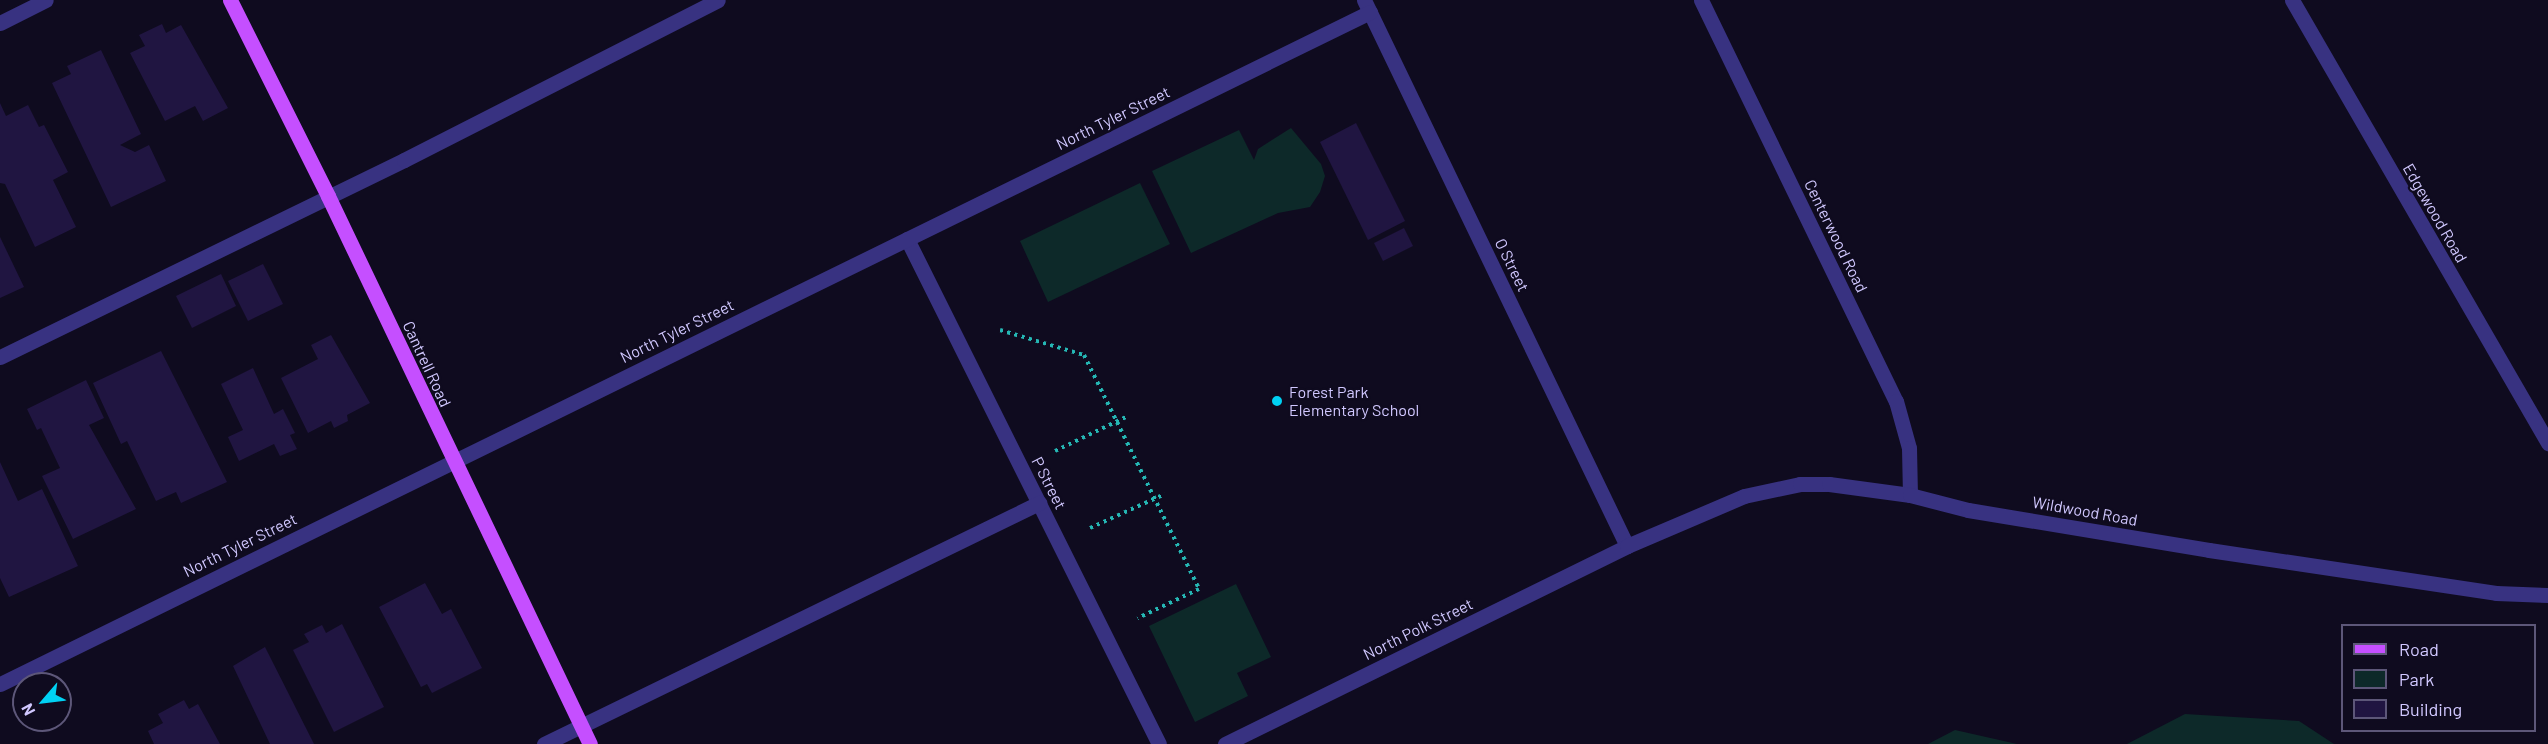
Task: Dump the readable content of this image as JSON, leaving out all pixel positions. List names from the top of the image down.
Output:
{
  "streets": {
    "main road": ["Cantrell Road"],
    "street": [
      "North Tyler Street",
      "Edgewood Road",
      "Centerwood Road",
      "O Street",
      "P Street",
      "Wildwood Road",
      "North Polk Street"
    ]
  },
  "crossings": [
    ["North Tyler Street", "O Street"],
    ["North Tyler Street", "Cantrell Road"],
    ["North Tyler Street", "P Street"],
    ["Centerwood Road", "Wildwood Road"],
    ["O Street", "Wildwood Road"],
    ["O Street", "North Polk Street"],
    ["Wildwood Road", "North Polk Street"]
  ],
  "places": ["Forest Park Elementary School"],
  "legend": ["Road", "Park", "Building"],
  "north": "bottom left"
}
